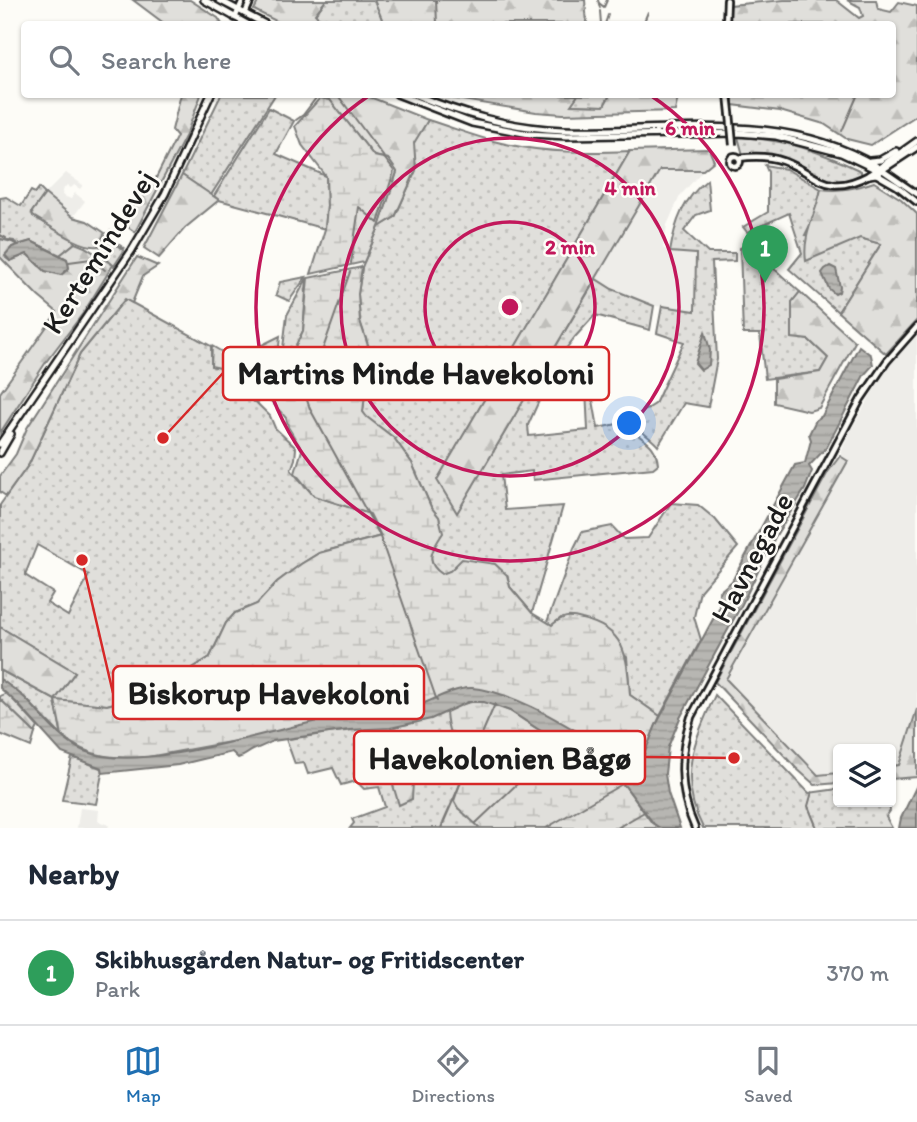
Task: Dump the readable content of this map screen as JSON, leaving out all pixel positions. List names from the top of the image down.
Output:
{
  "streets": {
    "main road": ["Kertemindevej"],
    "street": ["Havnegade"]
  },
  "places": ["Martins Minde Havekoloni", "Biskorup Havekoloni", "Havekolonien Bågø"],
  "page": {
    "search": "Search here",
    "pins": "1",
    "heading": "Nearby",
    "list": [
      {
        "mark": "1",
        "name": "Skibhusgården Natur- og Fritidscenter",
        "note": "Park",
        "value": "370 m"
      }
    ],
    "nav": ["Map", "Directions", "Saved"]
  },
  "rings": ["6 min", "4 min", "2 min"]
}
